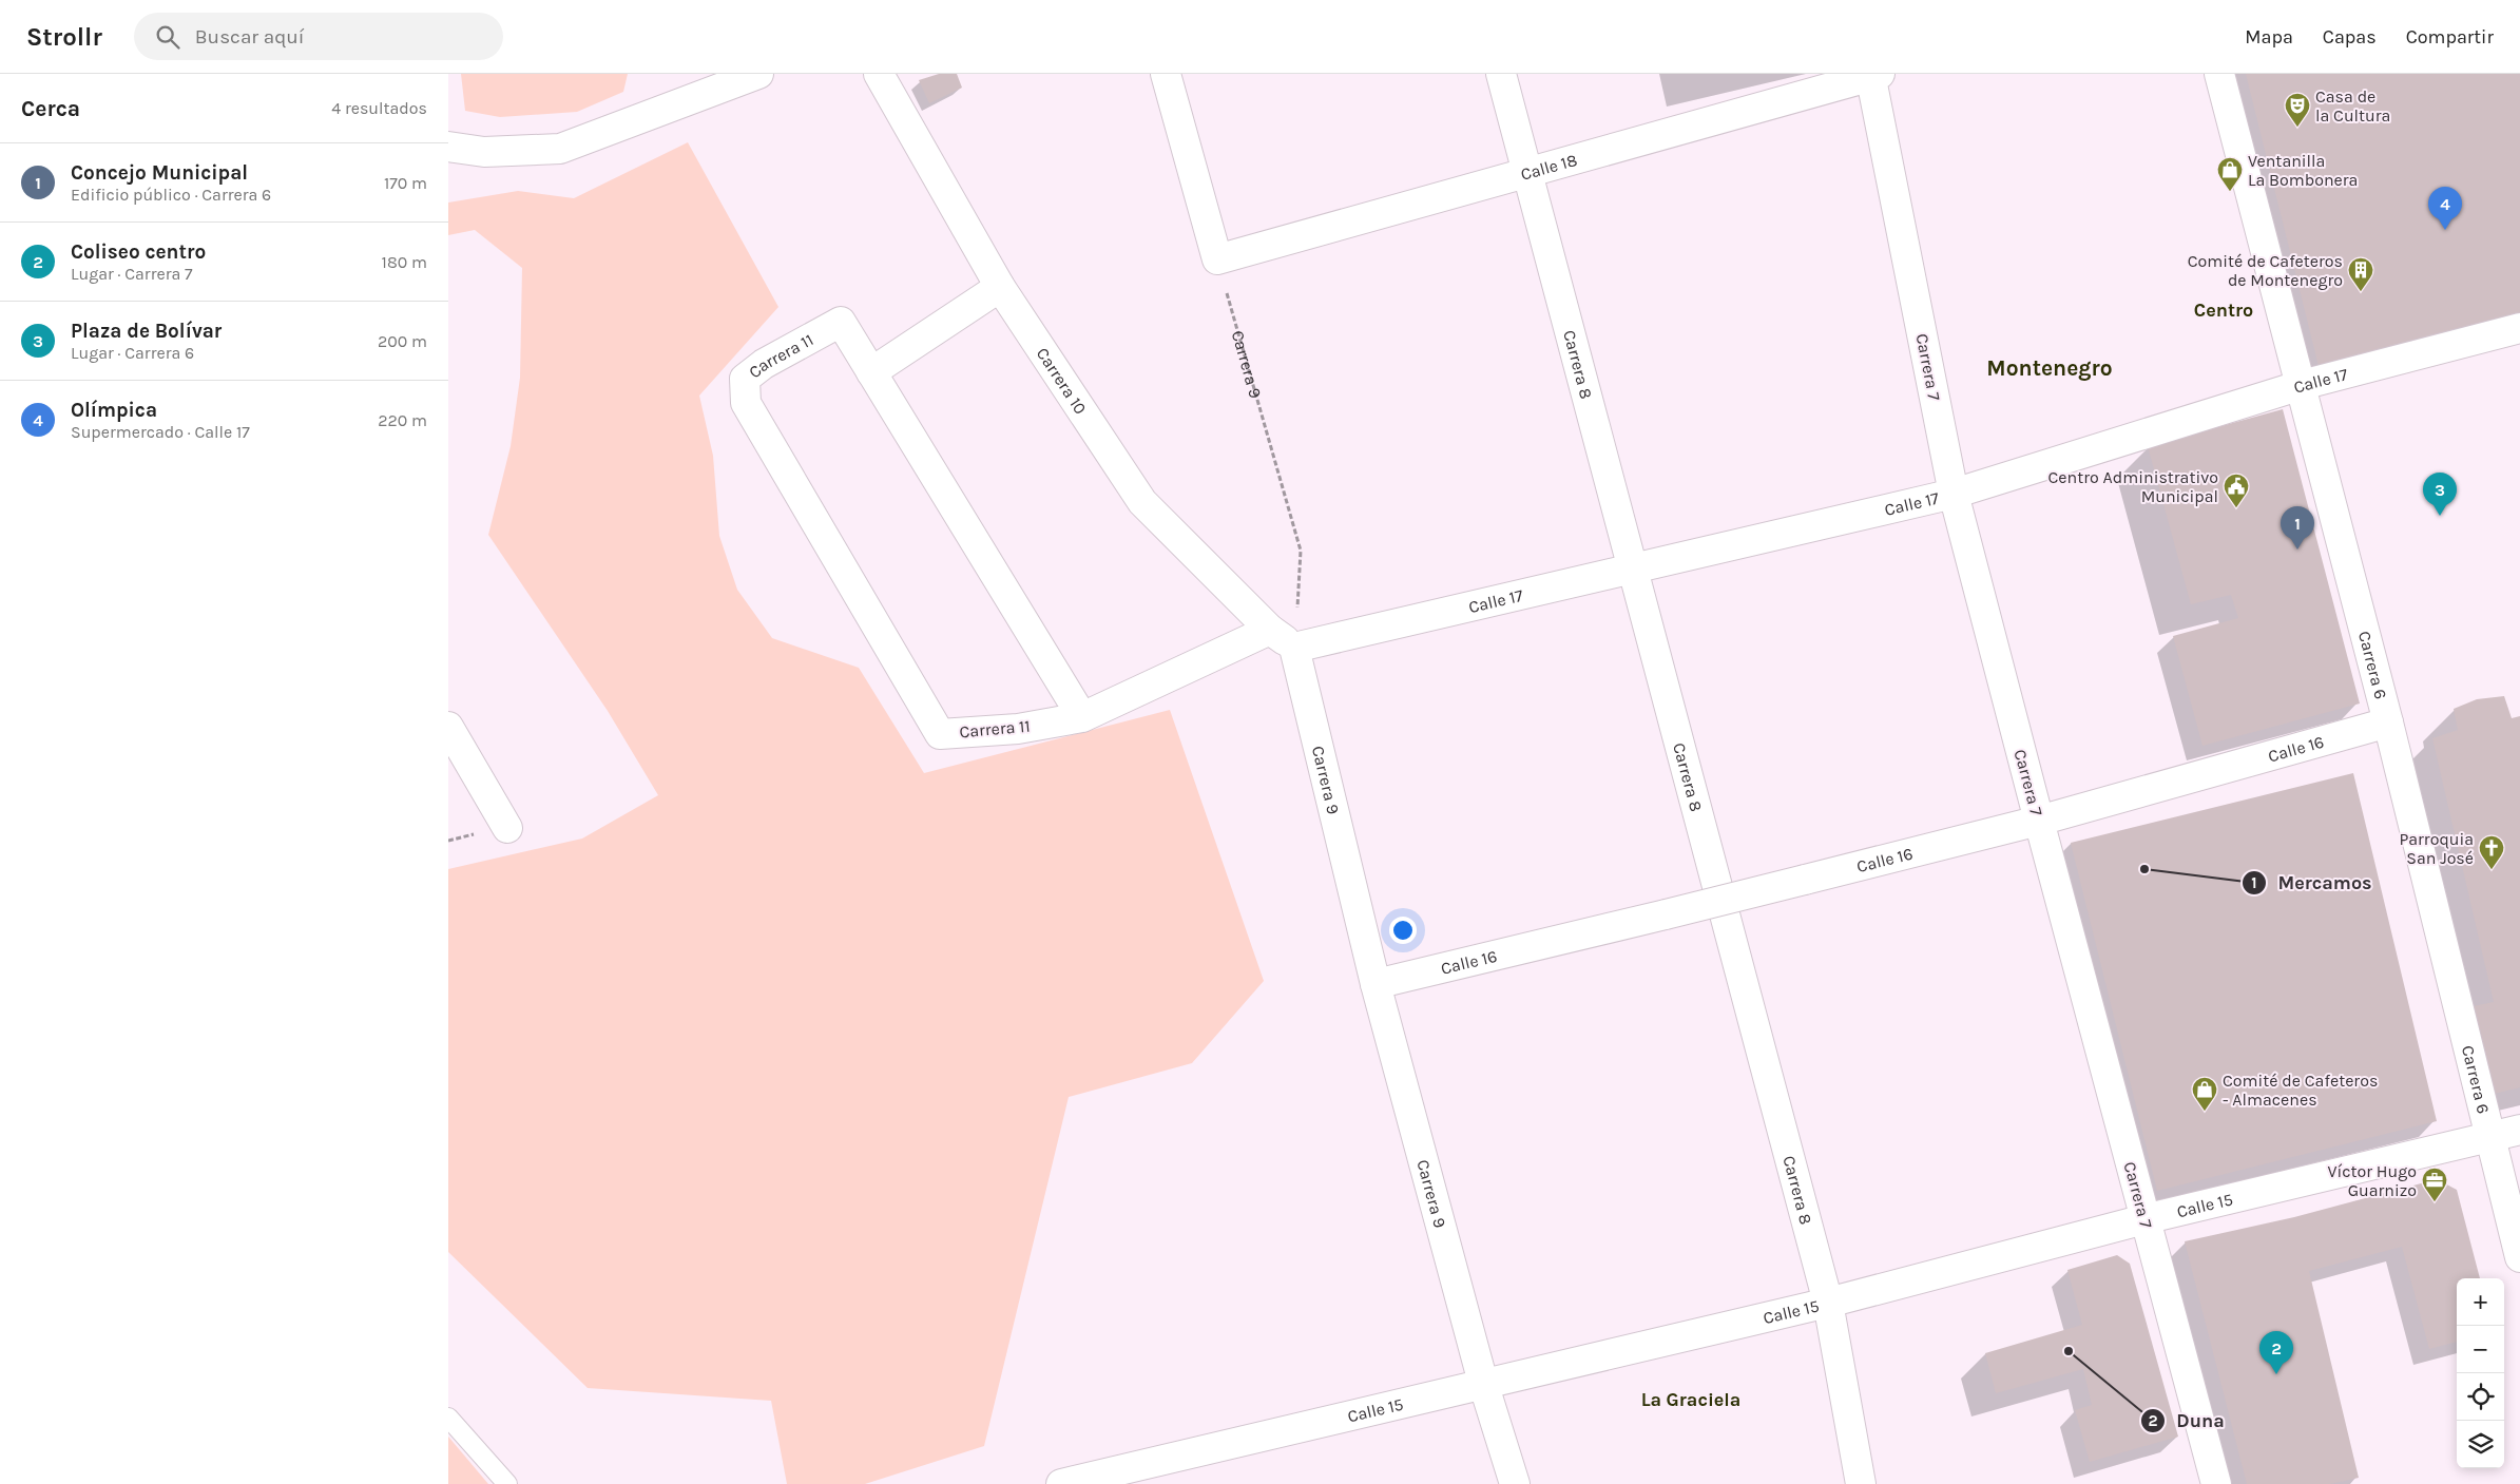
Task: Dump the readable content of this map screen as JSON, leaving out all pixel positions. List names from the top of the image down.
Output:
{
  "streets": {
    "street": [
      "Calle 18",
      "Carrera 11",
      "Carrera 9",
      "Carrera 8",
      "Carrera 7",
      "Carrera 10",
      "Calle 17",
      "Carrera 6",
      "Calle 16",
      "Calle 15"
    ]
  },
  "crossings": [
    ["Calle 18", "Carrera 9"],
    ["Calle 18", "Carrera 8"],
    ["Calle 18", "Carrera 7"],
    ["Carrera 11", "Carrera 10"],
    ["Carrera 9", "Carrera 10"],
    ["Carrera 9", "Calle 17"],
    ["Carrera 9", "Calle 16"],
    ["Carrera 9", "Calle 15"],
    ["Carrera 8", "Calle 17"],
    ["Carrera 8", "Calle 15"],
    ["Carrera 7", "Calle 17"],
    ["Carrera 7", "Calle 16"],
    ["Carrera 7", "Calle 15"],
    ["Carrera 10", "Calle 17"],
    ["Calle 17", "Carrera 6"],
    ["Carrera 6", "Calle 16"],
    ["Carrera 6", "Calle 15"]
  ],
  "districts": ["Centro", "Montenegro", "La Graciela"],
  "places": {
    "theatre": ["Casa de la Cultura"],
    "shop": ["Ventanilla La Bombonera", "Comité de Cafeteros - Almacenes"],
    "building": ["Comité de Cafeteros de Montenegro"],
    "public building": ["Centro Administrativo Municipal"],
    "other": ["Mercamos", "Duna"],
    "church": ["Parroquia San José"],
    "office": ["Víctor Hugo Guarnizo"]
  },
  "page": {
    "header": "Strollr",
    "search": "Buscar aquí",
    "nav": ["Mapa", "Capas", "Compartir"],
    "heading": ["Cerca", "4 resultados"],
    "list": [
      {
        "mark": "1",
        "name": "Concejo Municipal",
        "note": "Edificio público · Carrera 6",
        "value": "170 m"
      },
      {
        "mark": "2",
        "name": "Coliseo centro",
        "note": "Lugar · Carrera 7",
        "value": "180 m"
      },
      {
        "mark": "3",
        "name": "Plaza de Bolívar",
        "note": "Lugar · Carrera 6",
        "value": "200 m"
      },
      {
        "mark": "4",
        "name": "Olímpica",
        "note": "Supermercado · Calle 17",
        "value": "220 m"
      }
    ],
    "pins": [
      "4",
      "3",
      "1",
      "2"
    ],
    "map_buttons": ["+", "−"]
  }
}
